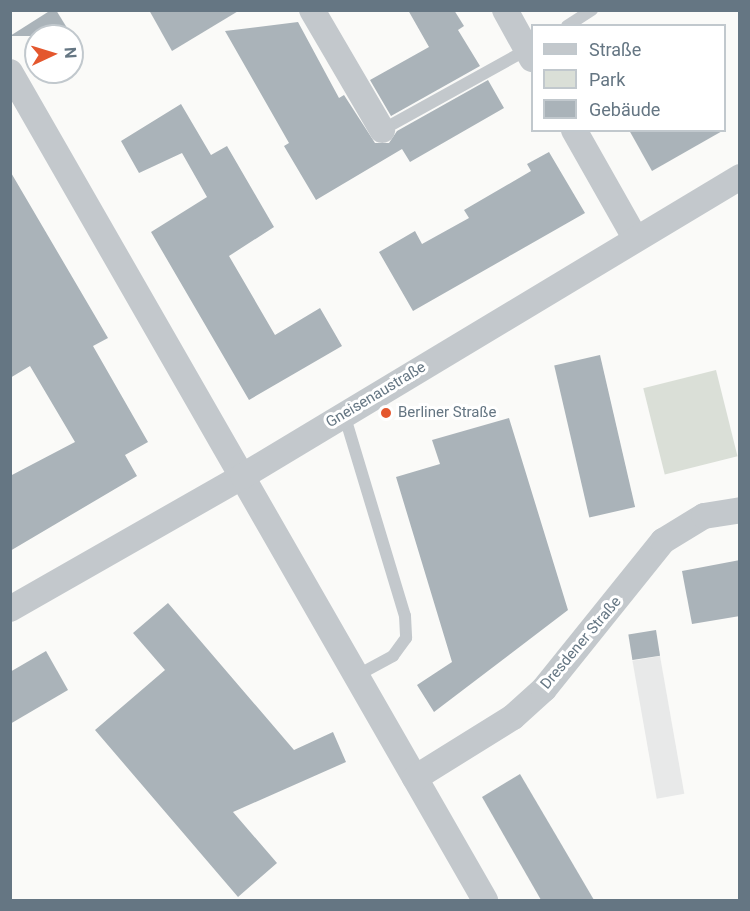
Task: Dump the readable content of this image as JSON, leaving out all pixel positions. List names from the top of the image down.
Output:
{
  "streets": {
    "street": ["Gneisenaustraße", "Dresdener Straße"]
  },
  "places": ["Berliner Straße"],
  "legend": ["Straße", "Park", "Gebäude"],
  "north": "right"
}
